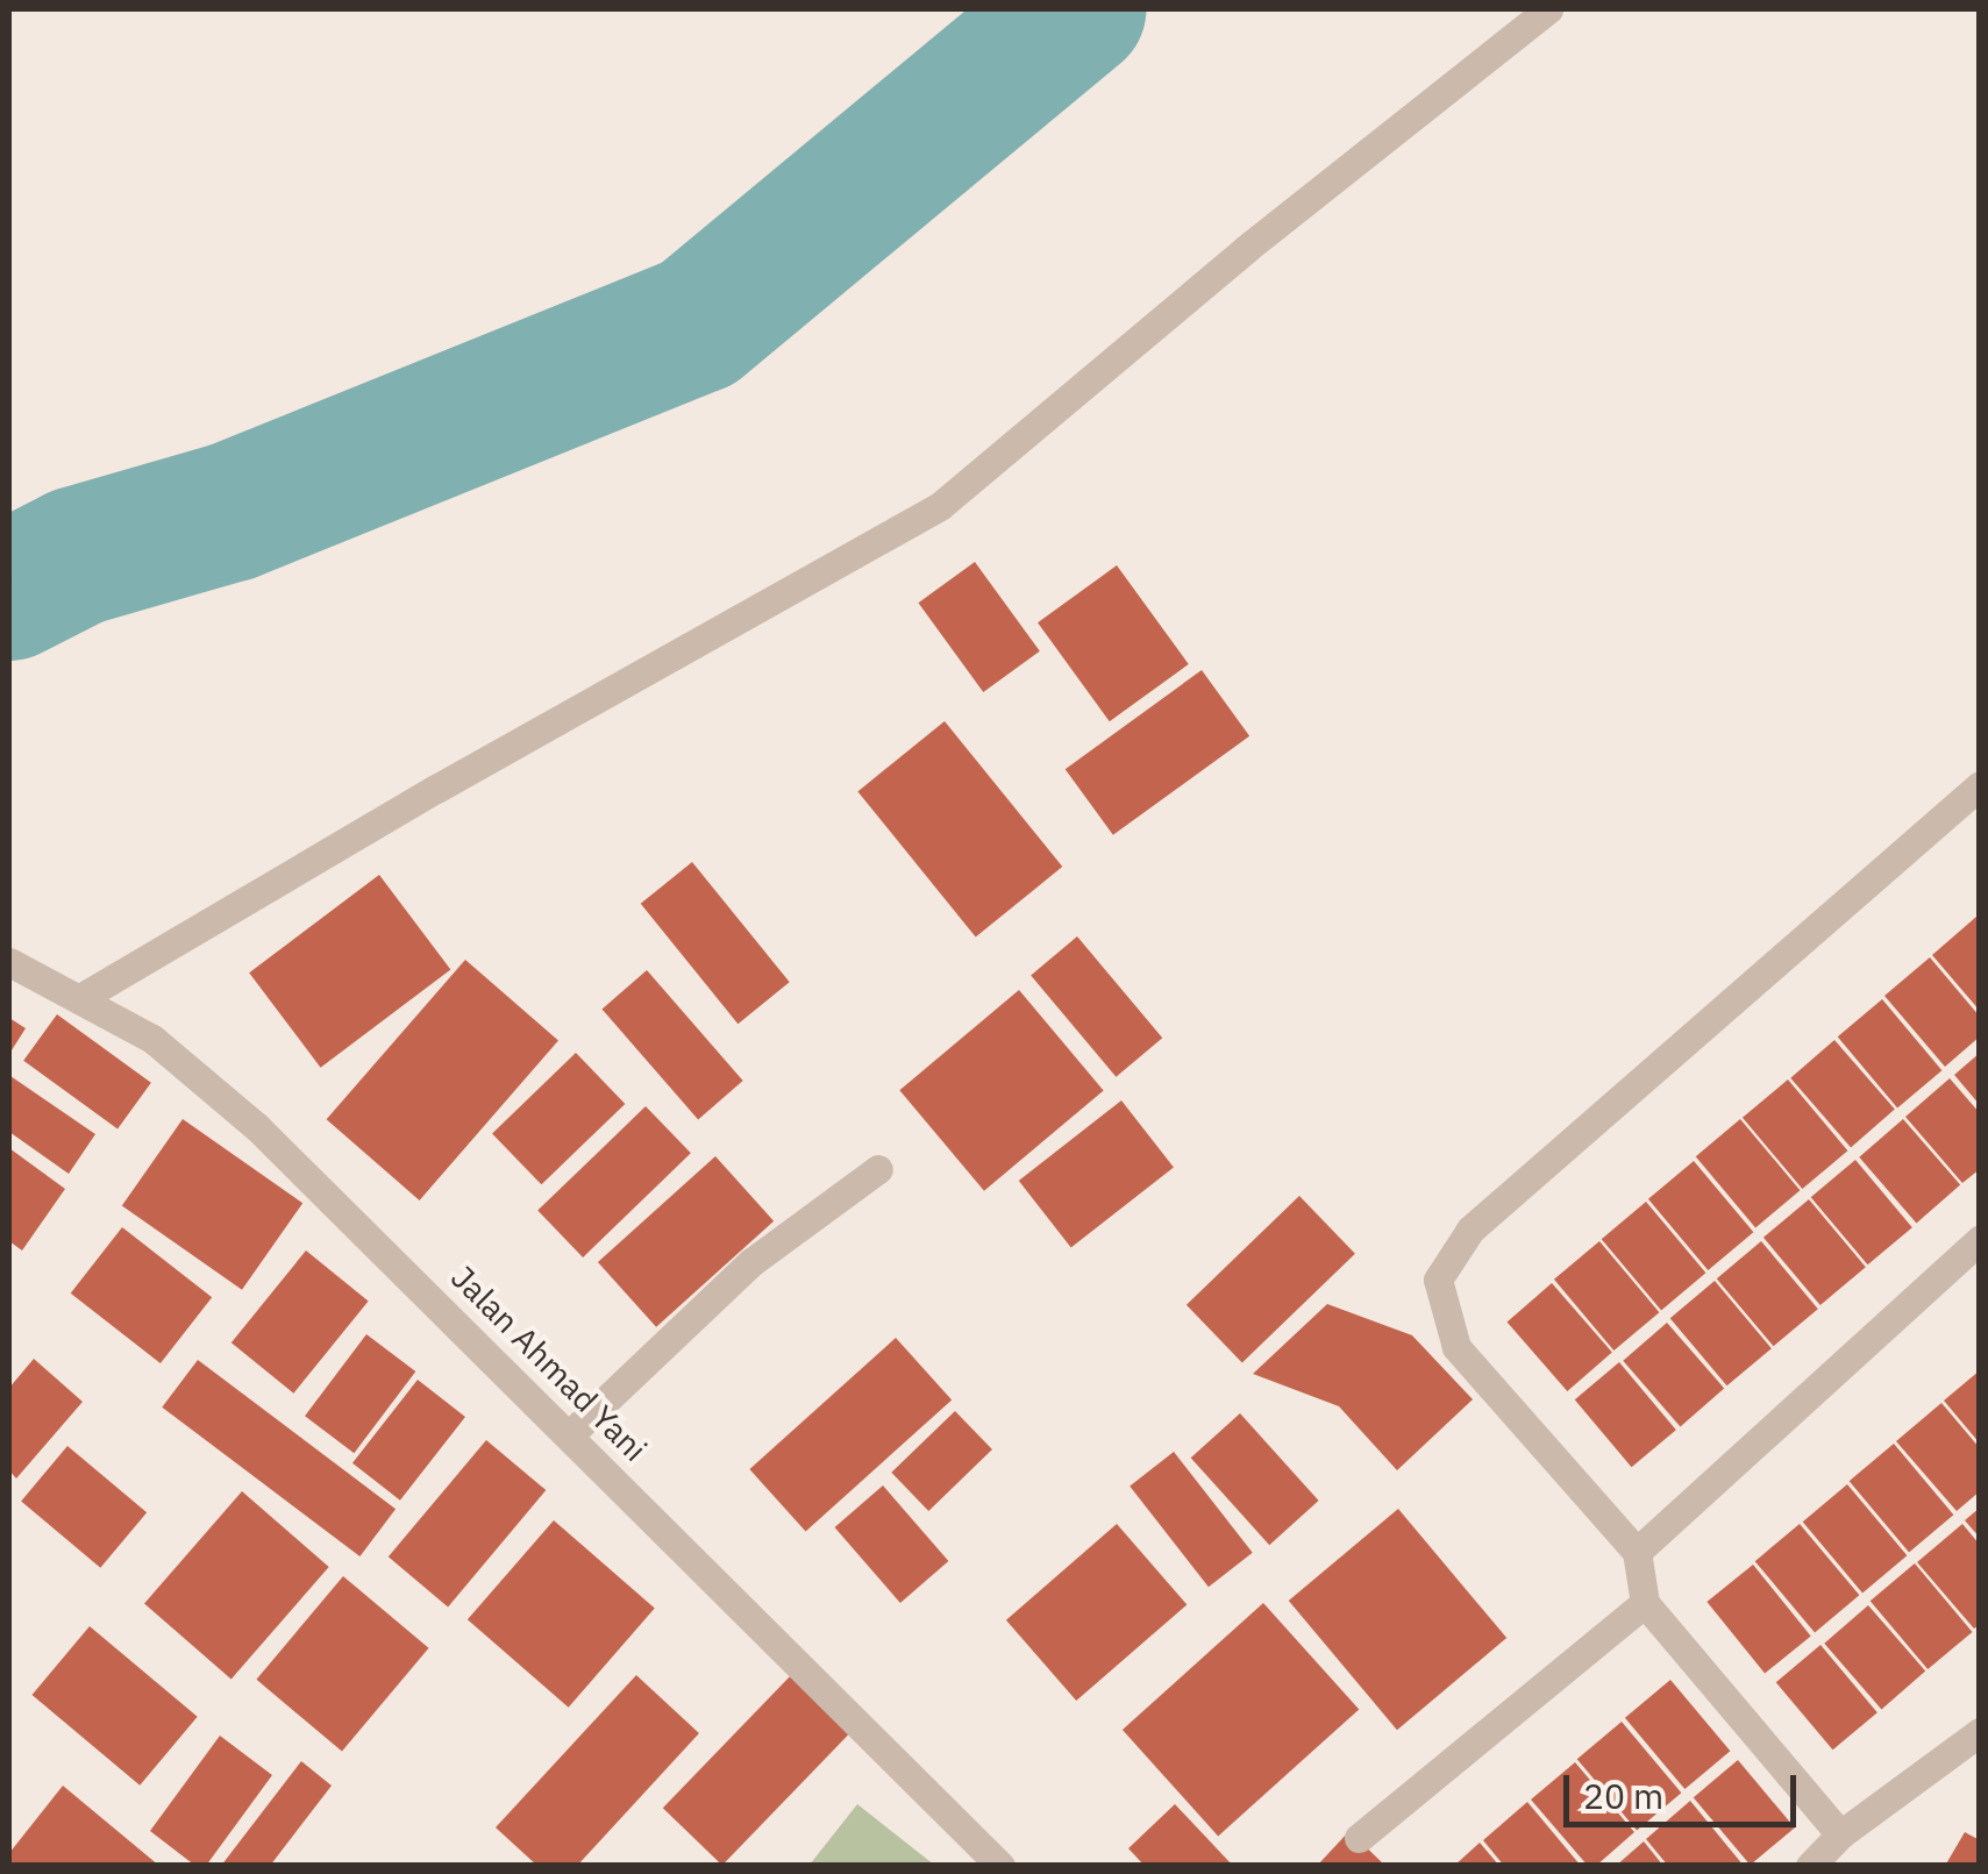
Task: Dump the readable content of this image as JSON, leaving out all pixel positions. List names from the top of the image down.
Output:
{
  "streets": {
    "street": ["Jalan Ahmad Yani"]
  },
  "scale_bar": "20 m"
}
